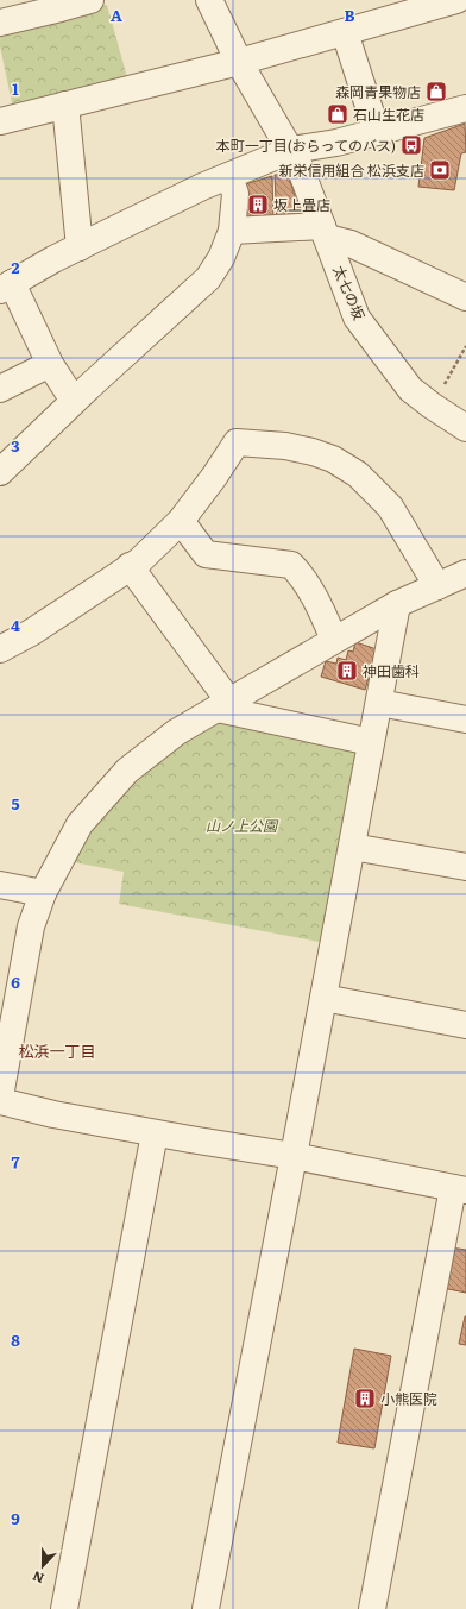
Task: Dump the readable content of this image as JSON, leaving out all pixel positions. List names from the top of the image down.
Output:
{
  "streets": {
    "street": ["太七の坂"]
  },
  "districts": ["松浜一丁目"],
  "parks": ["山ノ上公園"],
  "places": {
    "shop": ["森岡青果物店", "石山生花店"],
    "bus stop": ["本町一丁目(おらってのバス)"],
    "bank": ["新栄信用組合 松浜支店"],
    "building": ["坂上畳店", "神田歯科", "小熊医院"]
  },
  "north": "bottom",
  "grid": {
    "columns": ["A", "B"],
    "rows": [
      "1",
      "2",
      "3",
      "4",
      "5",
      "6",
      "7",
      "8",
      "9"
    ]
  }
}
